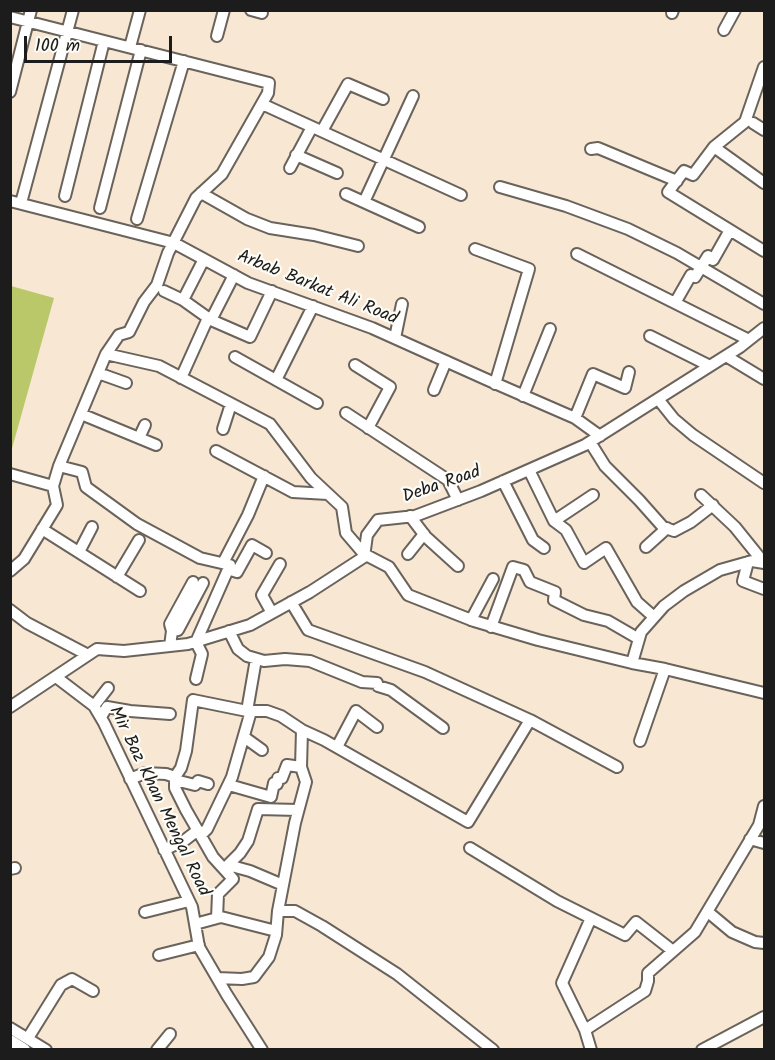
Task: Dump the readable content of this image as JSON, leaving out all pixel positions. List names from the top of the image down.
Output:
{
  "streets": {
    "street": ["Arbab Barkat Ali Road", "Deba Road", "Mir Baz Khan Mengal Road"]
  },
  "crossings": [
    ["Arbab Barkat Ali Road", "Deba Road"]
  ],
  "scale_bar": "100 m"
}
